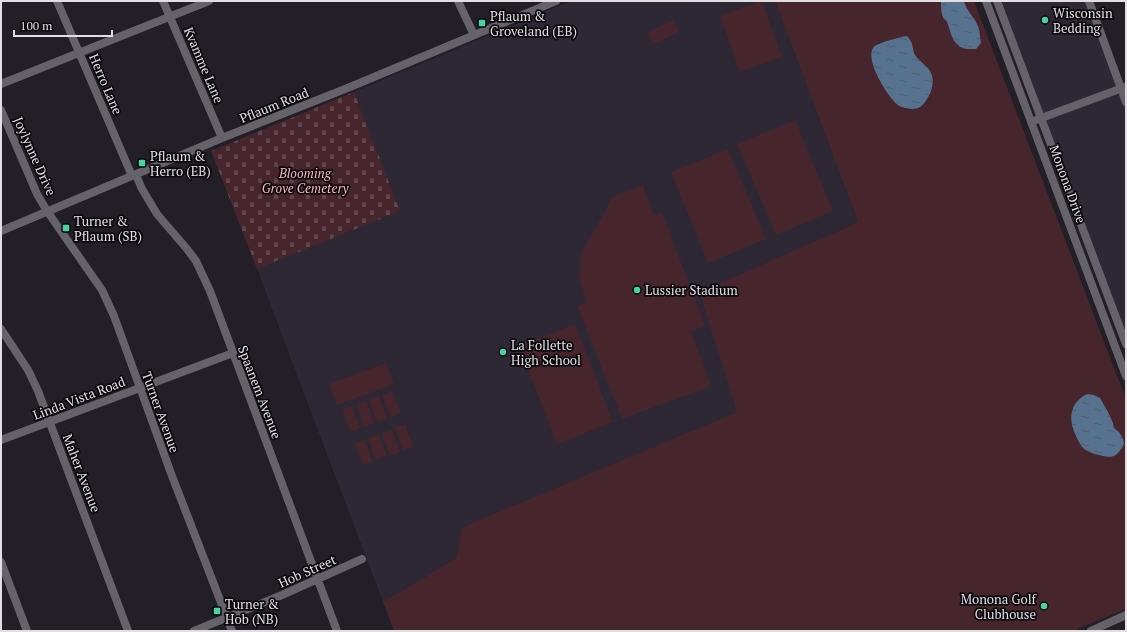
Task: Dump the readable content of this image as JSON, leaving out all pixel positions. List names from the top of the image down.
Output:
{
  "streets": {
    "street": [
      "Kvamme Lane",
      "Herro Lane",
      "Pflaum Road",
      "Joylynne Drive",
      "Monona Drive",
      "Spaanem Avenue",
      "Linda Vista Road",
      "Turner Avenue",
      "Maher Avenue",
      "Hob Street"
    ]
  },
  "crossings": [
    ["Kvamme Lane", "Pflaum Road"],
    ["Herro Lane", "Pflaum Road"],
    ["Herro Lane", "Spaanem Avenue"],
    ["Pflaum Road", "Joylynne Drive"],
    ["Pflaum Road", "Spaanem Avenue"],
    ["Pflaum Road", "Turner Avenue"],
    ["Joylynne Drive", "Turner Avenue"],
    ["Spaanem Avenue", "Linda Vista Road"],
    ["Spaanem Avenue", "Hob Street"],
    ["Linda Vista Road", "Turner Avenue"],
    ["Linda Vista Road", "Maher Avenue"],
    ["Turner Avenue", "Hob Street"]
  ],
  "parks": ["Blooming Grove Cemetery"],
  "places": {
    "other": [
      "Wisconsin Bedding",
      "Lussier Stadium",
      "La Follette High School",
      "Monona Golf Clubhouse"
    ],
    "transit": [
      "Pflaum & Groveland (EB)",
      "Pflaum & Herro (EB)",
      "Turner & Pflaum (SB)",
      "Turner & Hob (NB)"
    ]
  },
  "scale_bar": "100 m"
}
